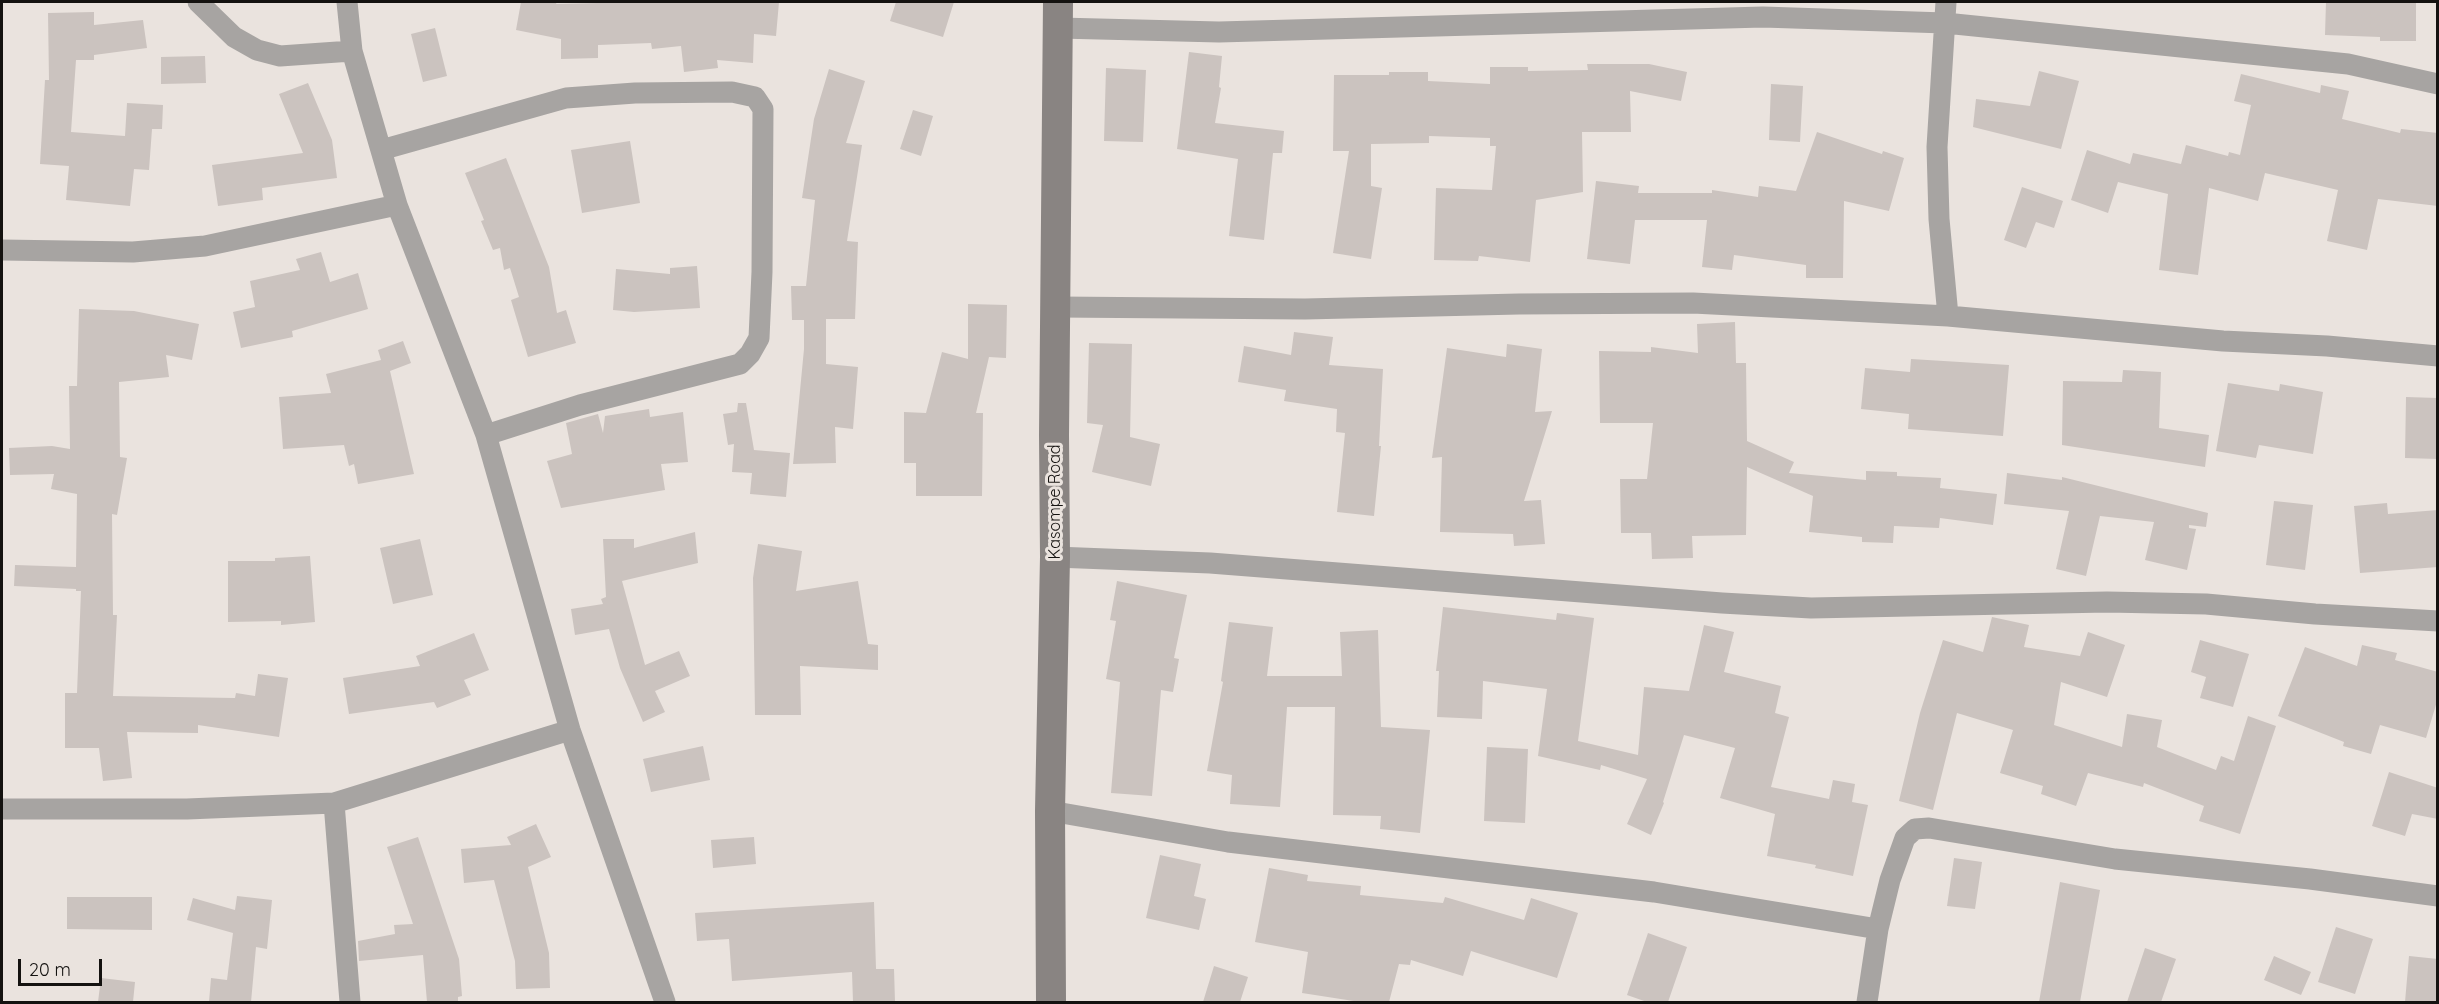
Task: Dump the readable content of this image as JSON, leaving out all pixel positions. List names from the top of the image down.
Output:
{
  "streets": {
    "street": ["Kasompe Road"]
  },
  "scale_bar": "20 m"
}
